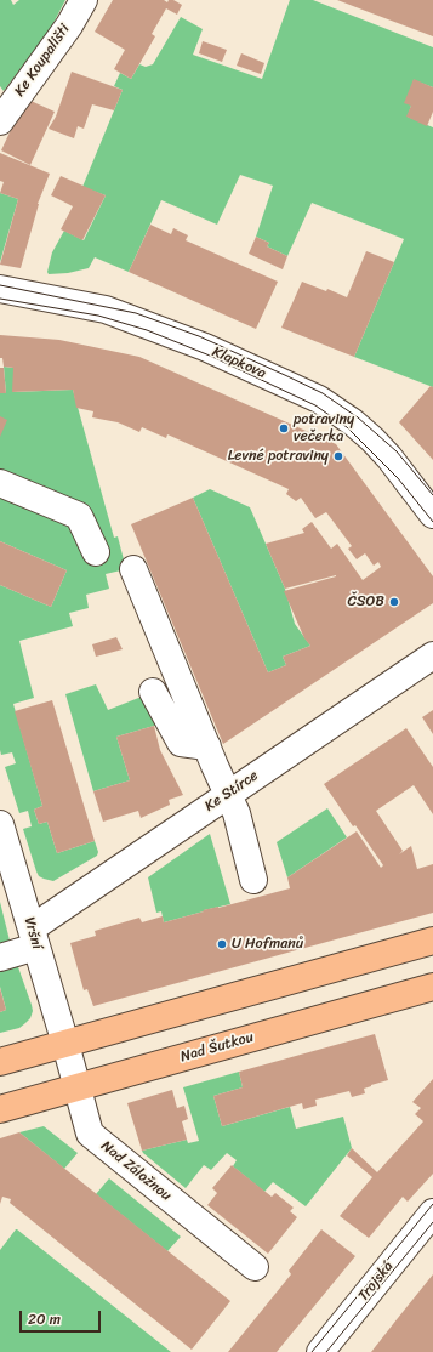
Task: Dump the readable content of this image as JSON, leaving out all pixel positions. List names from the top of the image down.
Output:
{
  "streets": {
    "main road": ["Nad Šutkou"],
    "street": [
      "Ke Koupališti",
      "Klapkova",
      "Ke Stírce",
      "Vršní",
      "Nad Záložnou",
      "Trojská"
    ]
  },
  "crossings": [
    ["Ke Stírce", "Vršní"],
    ["Vršní", "Nad Záložnou"],
    ["Nad Šutkou", "Nad Záložnou"]
  ],
  "places": [
    "potraviny večerka",
    "Levné potraviny",
    "ČSOB",
    "U Hofmanů"
  ],
  "scale_bar": "20 m"
}
